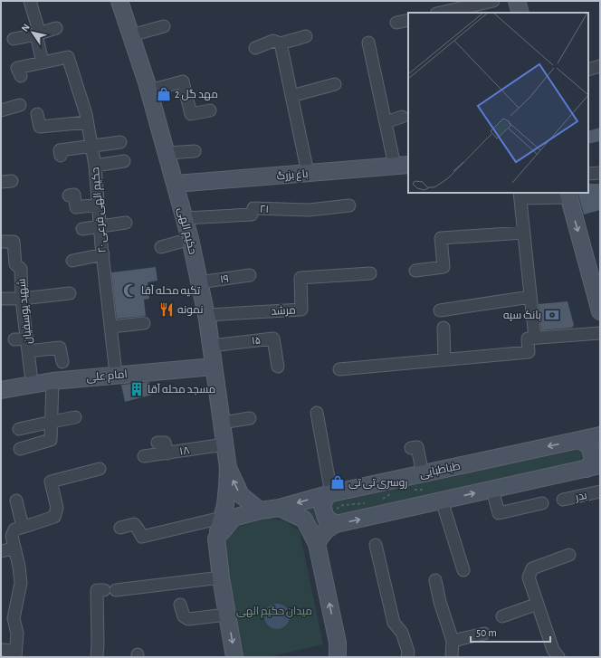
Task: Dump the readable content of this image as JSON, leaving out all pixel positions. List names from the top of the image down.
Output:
{
  "streets": {
    "main road": [
      "باغ بزرگ",
      "حکیم الهی",
      "امام علی",
      "طباطبایی"
    ],
    "street": [
      "۲۱",
      "حکیم الهی فرعی ۲۰",
      "۱۹",
      "مرشد",
      "شهید یوسفیان",
      "۱۵",
      "۱۸",
      "بدر"
    ]
  },
  "crossings": [
    ["باغ بزرگ", "حکیم الهی"],
    ["۲۱", "حکیم الهی"],
    ["حکیم الهی", "۱۹"],
    ["حکیم الهی", "مرشد"],
    ["حکیم الهی", "۱۵"],
    ["حکیم الهی", "امام علی"],
    ["حکیم الهی", "۱۸"],
    ["۱۵", "امام علی"]
  ],
  "parks": ["میدان حکیم الهی"],
  "places": {
    "shop": ["مهد گل 2", "روسری تی تی"],
    "mosque": ["تکیه محله آقا"],
    "restaurant": ["نمونه"],
    "bank": ["بانک سپه"],
    "building": ["مسجد محله آقا"]
  },
  "scale_bar": "50 m",
  "north": "top left"
}
